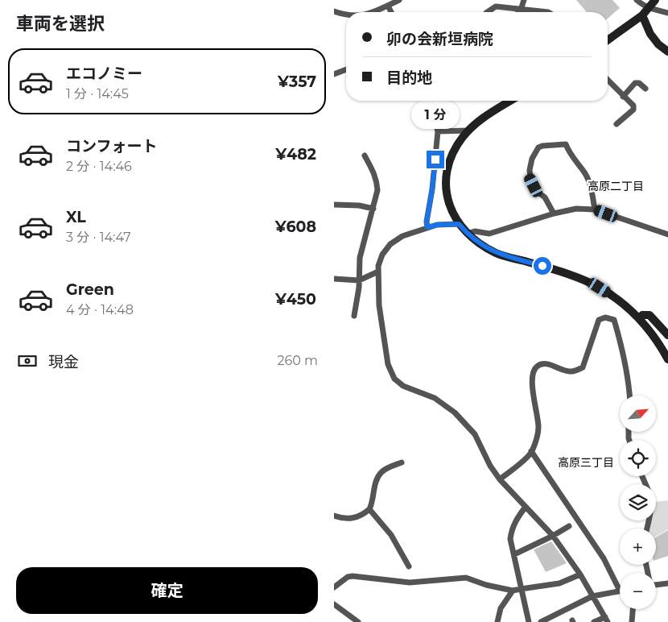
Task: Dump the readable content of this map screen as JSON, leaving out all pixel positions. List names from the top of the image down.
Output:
{
  "districts": ["高原二丁目", "高原三丁目"],
  "north": "top right",
  "page": {
    "heading": "車両を選択",
    "banner": ["卯の会新垣病院", "目的地"],
    "list": [
      {
        "name": "エコノミー",
        "note": "1 分 · 14:45",
        "value": "¥357"
      },
      {
        "name": "コンフォート",
        "note": "2 分 · 14:46",
        "value": "¥482"
      },
      {
        "name": "XL",
        "note": "3 分 · 14:47",
        "value": "¥608"
      },
      {
        "name": "Green",
        "note": "4 分 · 14:48",
        "value": "¥450"
      }
    ],
    "bubble": "1 分",
    "pay": ["現金", "260 m"],
    "map_buttons": ["+", "−"],
    "buttons": "確定"
  }
}
